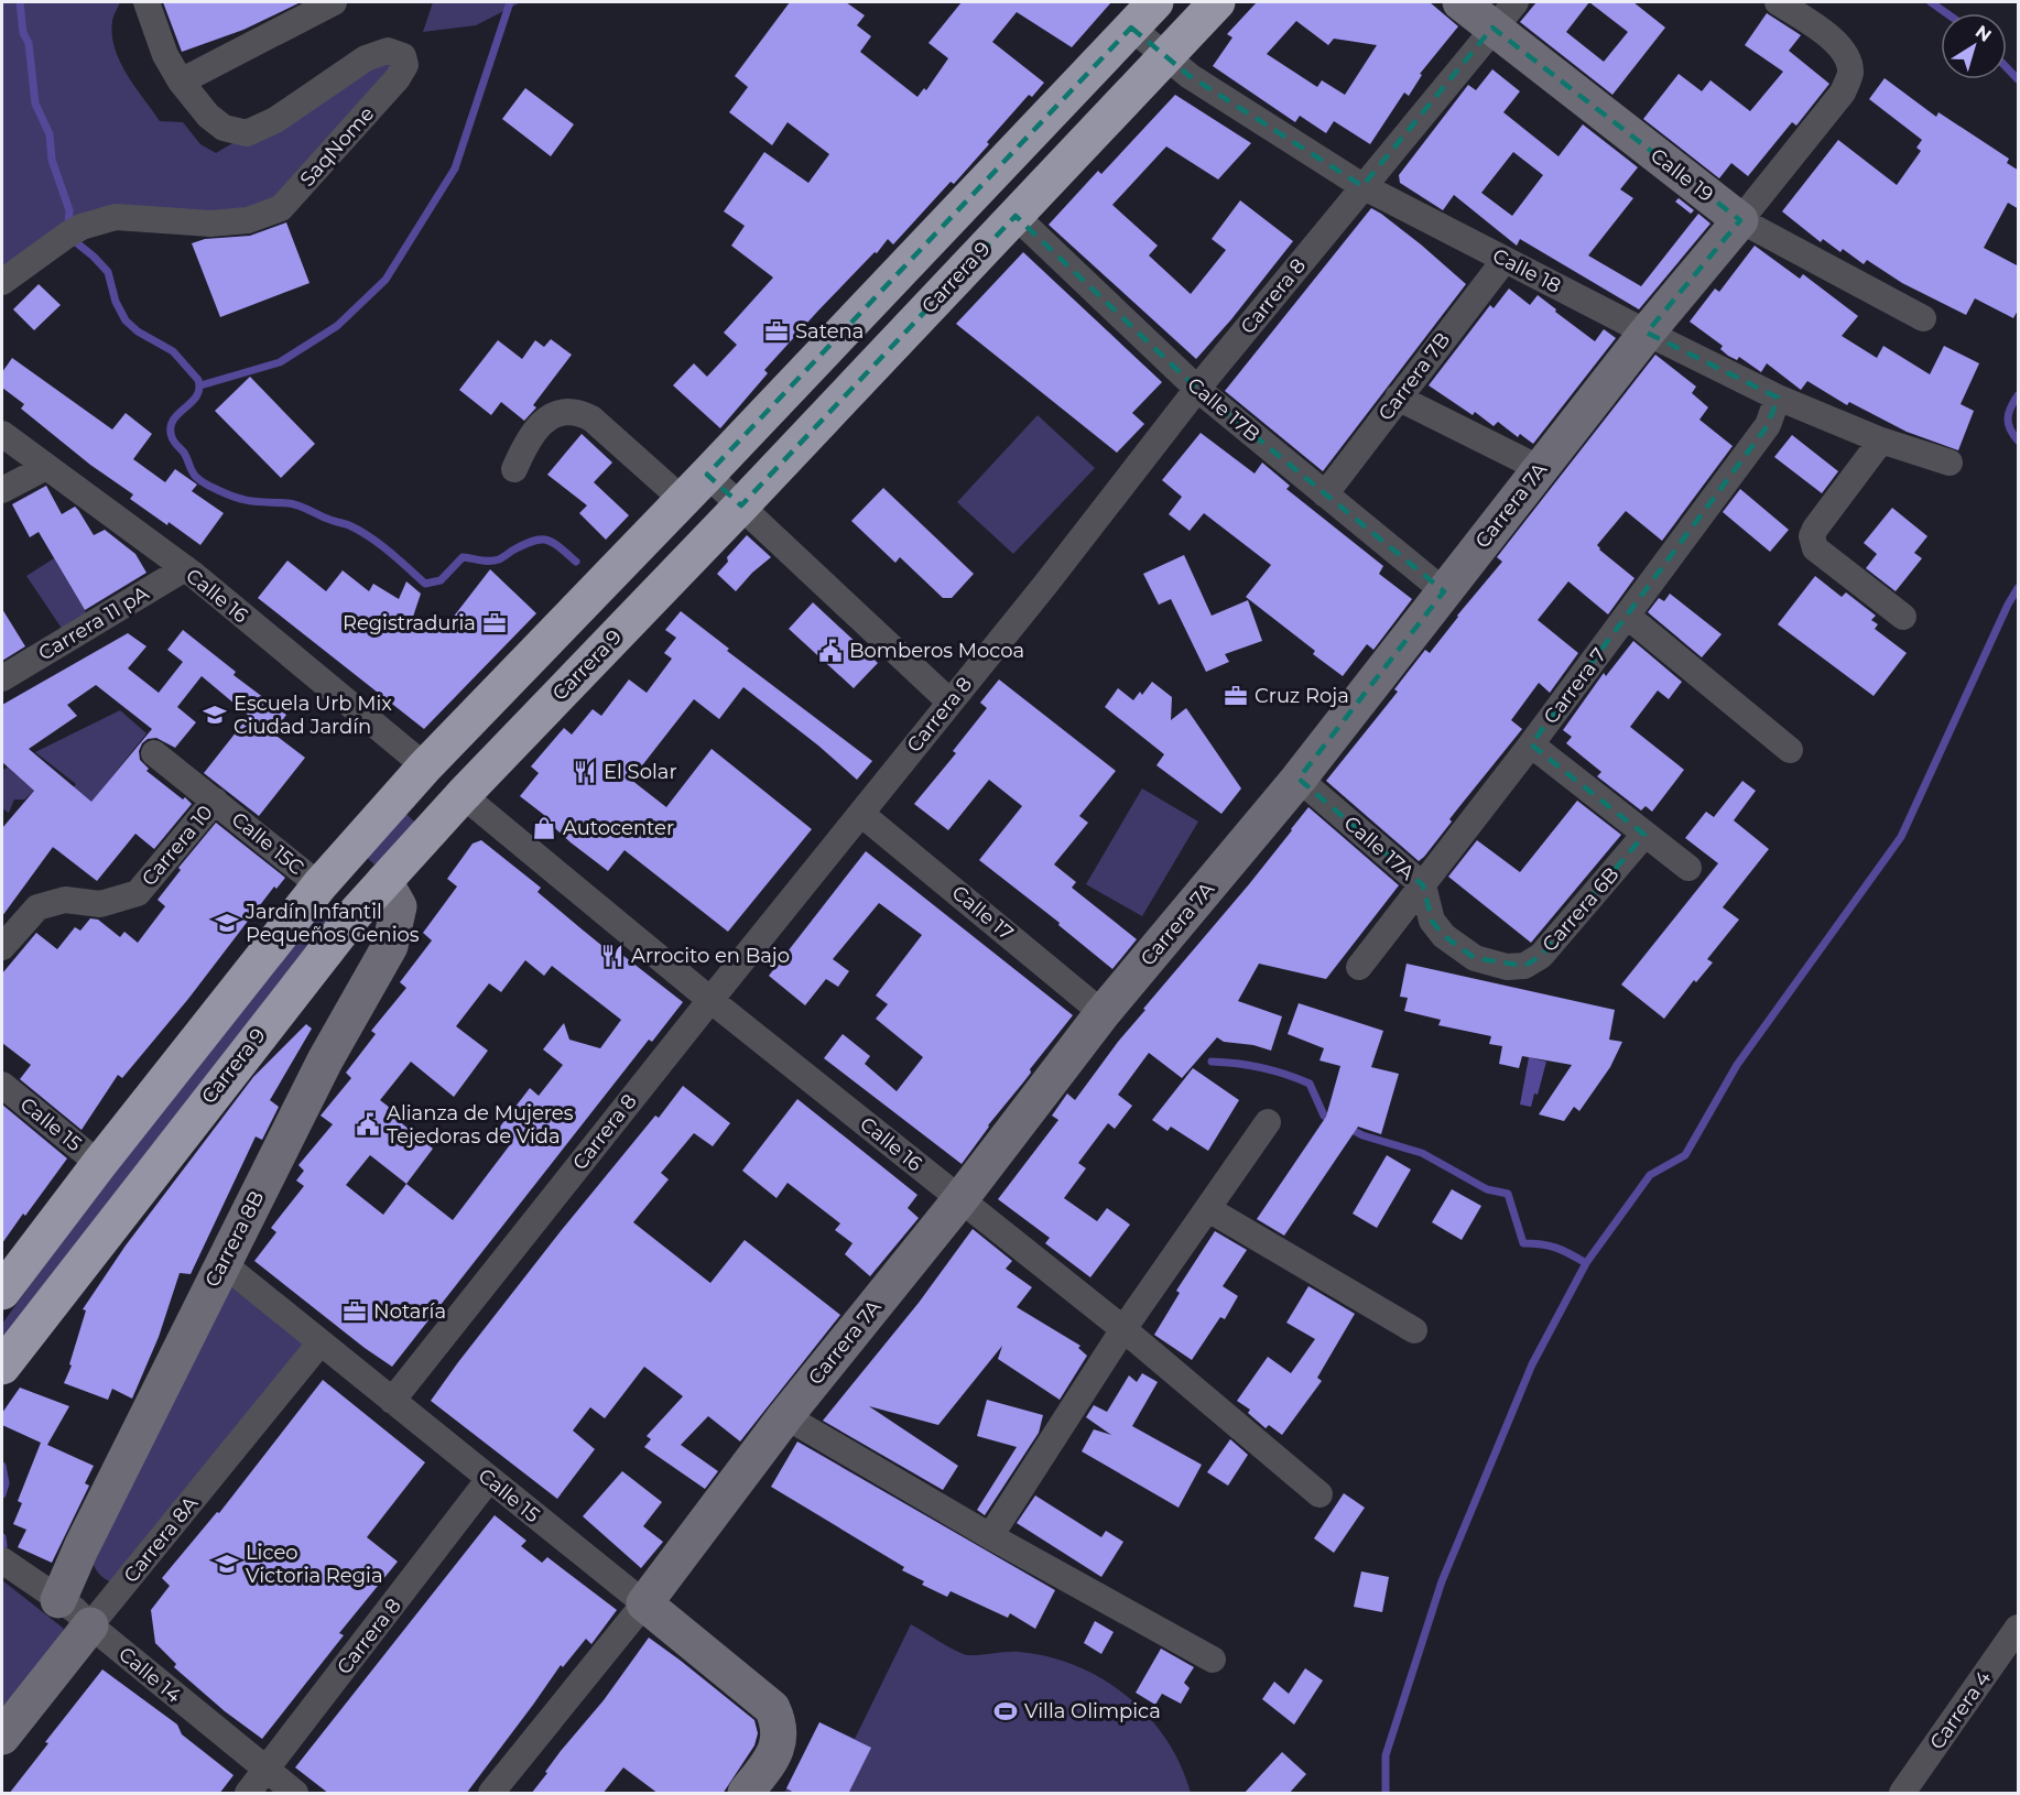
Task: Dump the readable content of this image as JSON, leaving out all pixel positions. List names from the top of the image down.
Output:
{
  "streets": {
    "highway": ["Carrera 9"],
    "street": [
      "SaqNome",
      "Calle 19",
      "Calle 18",
      "Carrera 8",
      "Carrera 7B",
      "Calle 17B",
      "Carrera 7A",
      "Calle 16",
      "Carrera 11 pA",
      "Carrera 7",
      "Calle 15C",
      "Carrera 10",
      "Calle 17A",
      "Carrera 6B",
      "Calle 17",
      "Calle 15",
      "Carrera 8B",
      "Carrera 8A",
      "Calle 14",
      "Carrera 4"
    ]
  },
  "crossings": [
    ["Calle 19", "Carrera 8"],
    ["Calle 19", "Carrera 7A"],
    ["Calle 18", "Carrera 9"],
    ["Calle 18", "Carrera 8"],
    ["Calle 18", "Carrera 7B"],
    ["Calle 18", "Carrera 7A"],
    ["Calle 18", "Carrera 7"],
    ["Carrera 9", "Calle 17B"],
    ["Carrera 9", "Calle 16"],
    ["Carrera 9", "Carrera 8B"],
    ["Carrera 8", "Calle 17B"],
    ["Carrera 8", "Calle 16"],
    ["Carrera 8", "Calle 17"],
    ["Carrera 8", "Calle 15"],
    ["Carrera 8", "Calle 14"],
    ["Carrera 7B", "Calle 17B"],
    ["Calle 17B", "Carrera 7A"],
    ["Carrera 7A", "Calle 16"],
    ["Carrera 7A", "Calle 17A"],
    ["Carrera 7A", "Calle 17"],
    ["Carrera 7A", "Calle 15"],
    ["Calle 16", "Carrera 11 pA"],
    ["Carrera 7", "Calle 17A"],
    ["Calle 15C", "Carrera 10"],
    ["Calle 17A", "Carrera 6B"],
    ["Calle 15", "Carrera 8B"],
    ["Calle 15", "Carrera 8A"],
    ["Carrera 8B", "Calle 14"],
    ["Carrera 8A", "Calle 14"]
  ],
  "places": {
    "office": [
      "Satena",
      "Registraduria",
      "Cruz Roja",
      "Notaría"
    ],
    "public building": ["Bomberos Mocoa", "Alianza de Mujeres Tejedoras de Vida"],
    "school or university": ["Escuela Urb Mix Ciudad Jardín", "Jardín Infantil Pequeños Genios", "Liceo Victoria Regia"],
    "restaurant": ["El Solar", "Arrocito en Bajo"],
    "shop": ["Autocenter"],
    "sports": ["Villa Olimpica"]
  },
  "north": "top right"
}
